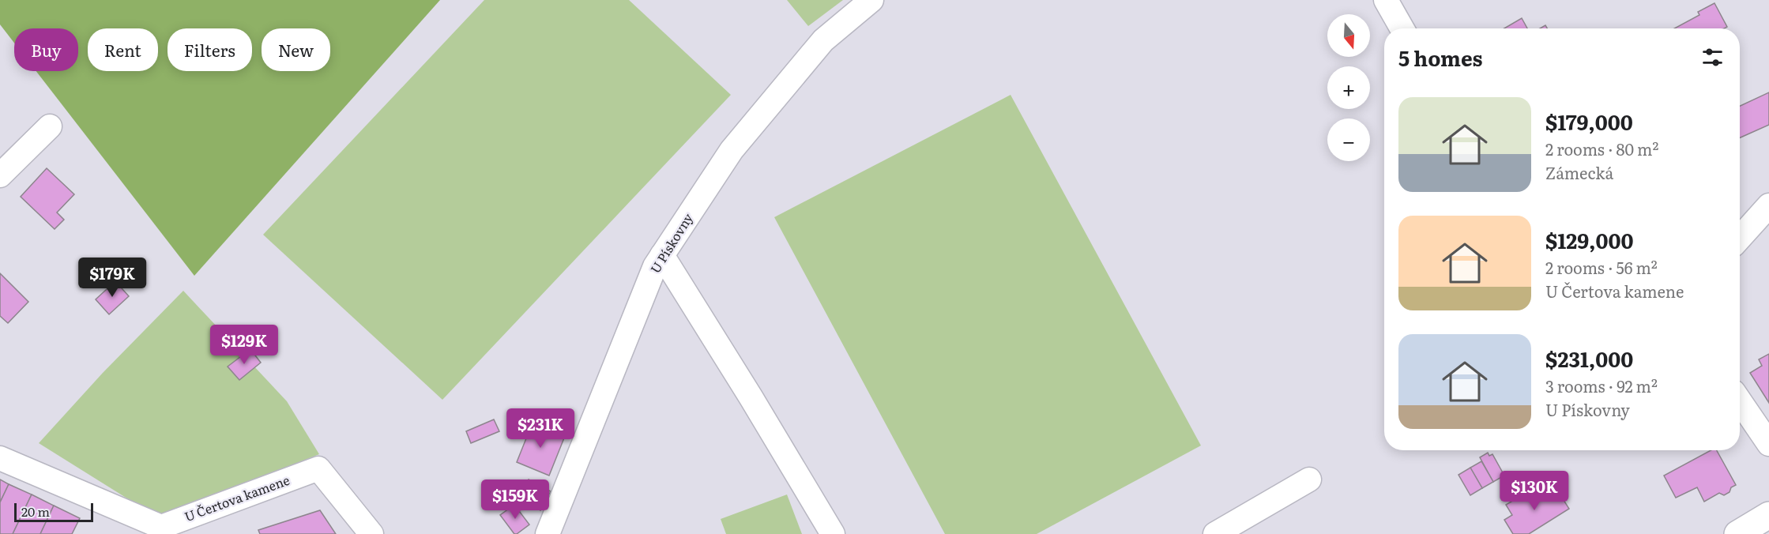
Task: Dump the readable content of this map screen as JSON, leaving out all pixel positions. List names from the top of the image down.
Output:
{
  "streets": {
    "street": ["U Pískovny", "U Čertova kamene"]
  },
  "scale_bar": "20 m",
  "north": "bottom",
  "page": {
    "map_buttons": ["+", "−"],
    "chip": [
      "Buy",
      "Rent",
      "Filters",
      "New"
    ],
    "heading": "5 homes",
    "list": [
      {
        "name": "$179,000",
        "note": "2 rooms · 80 m² · Zámecká"
      },
      {
        "name": "$129,000",
        "note": "2 rooms · 56 m² · U Čertova kamene"
      },
      {
        "name": "$231,000",
        "note": "3 rooms · 92 m² · U Pískovny"
      }
    ],
    "price": [
      "$179K",
      "$129K",
      "$231K",
      "$130K",
      "$159K"
    ],
    "scale": "20 m"
  }
}
